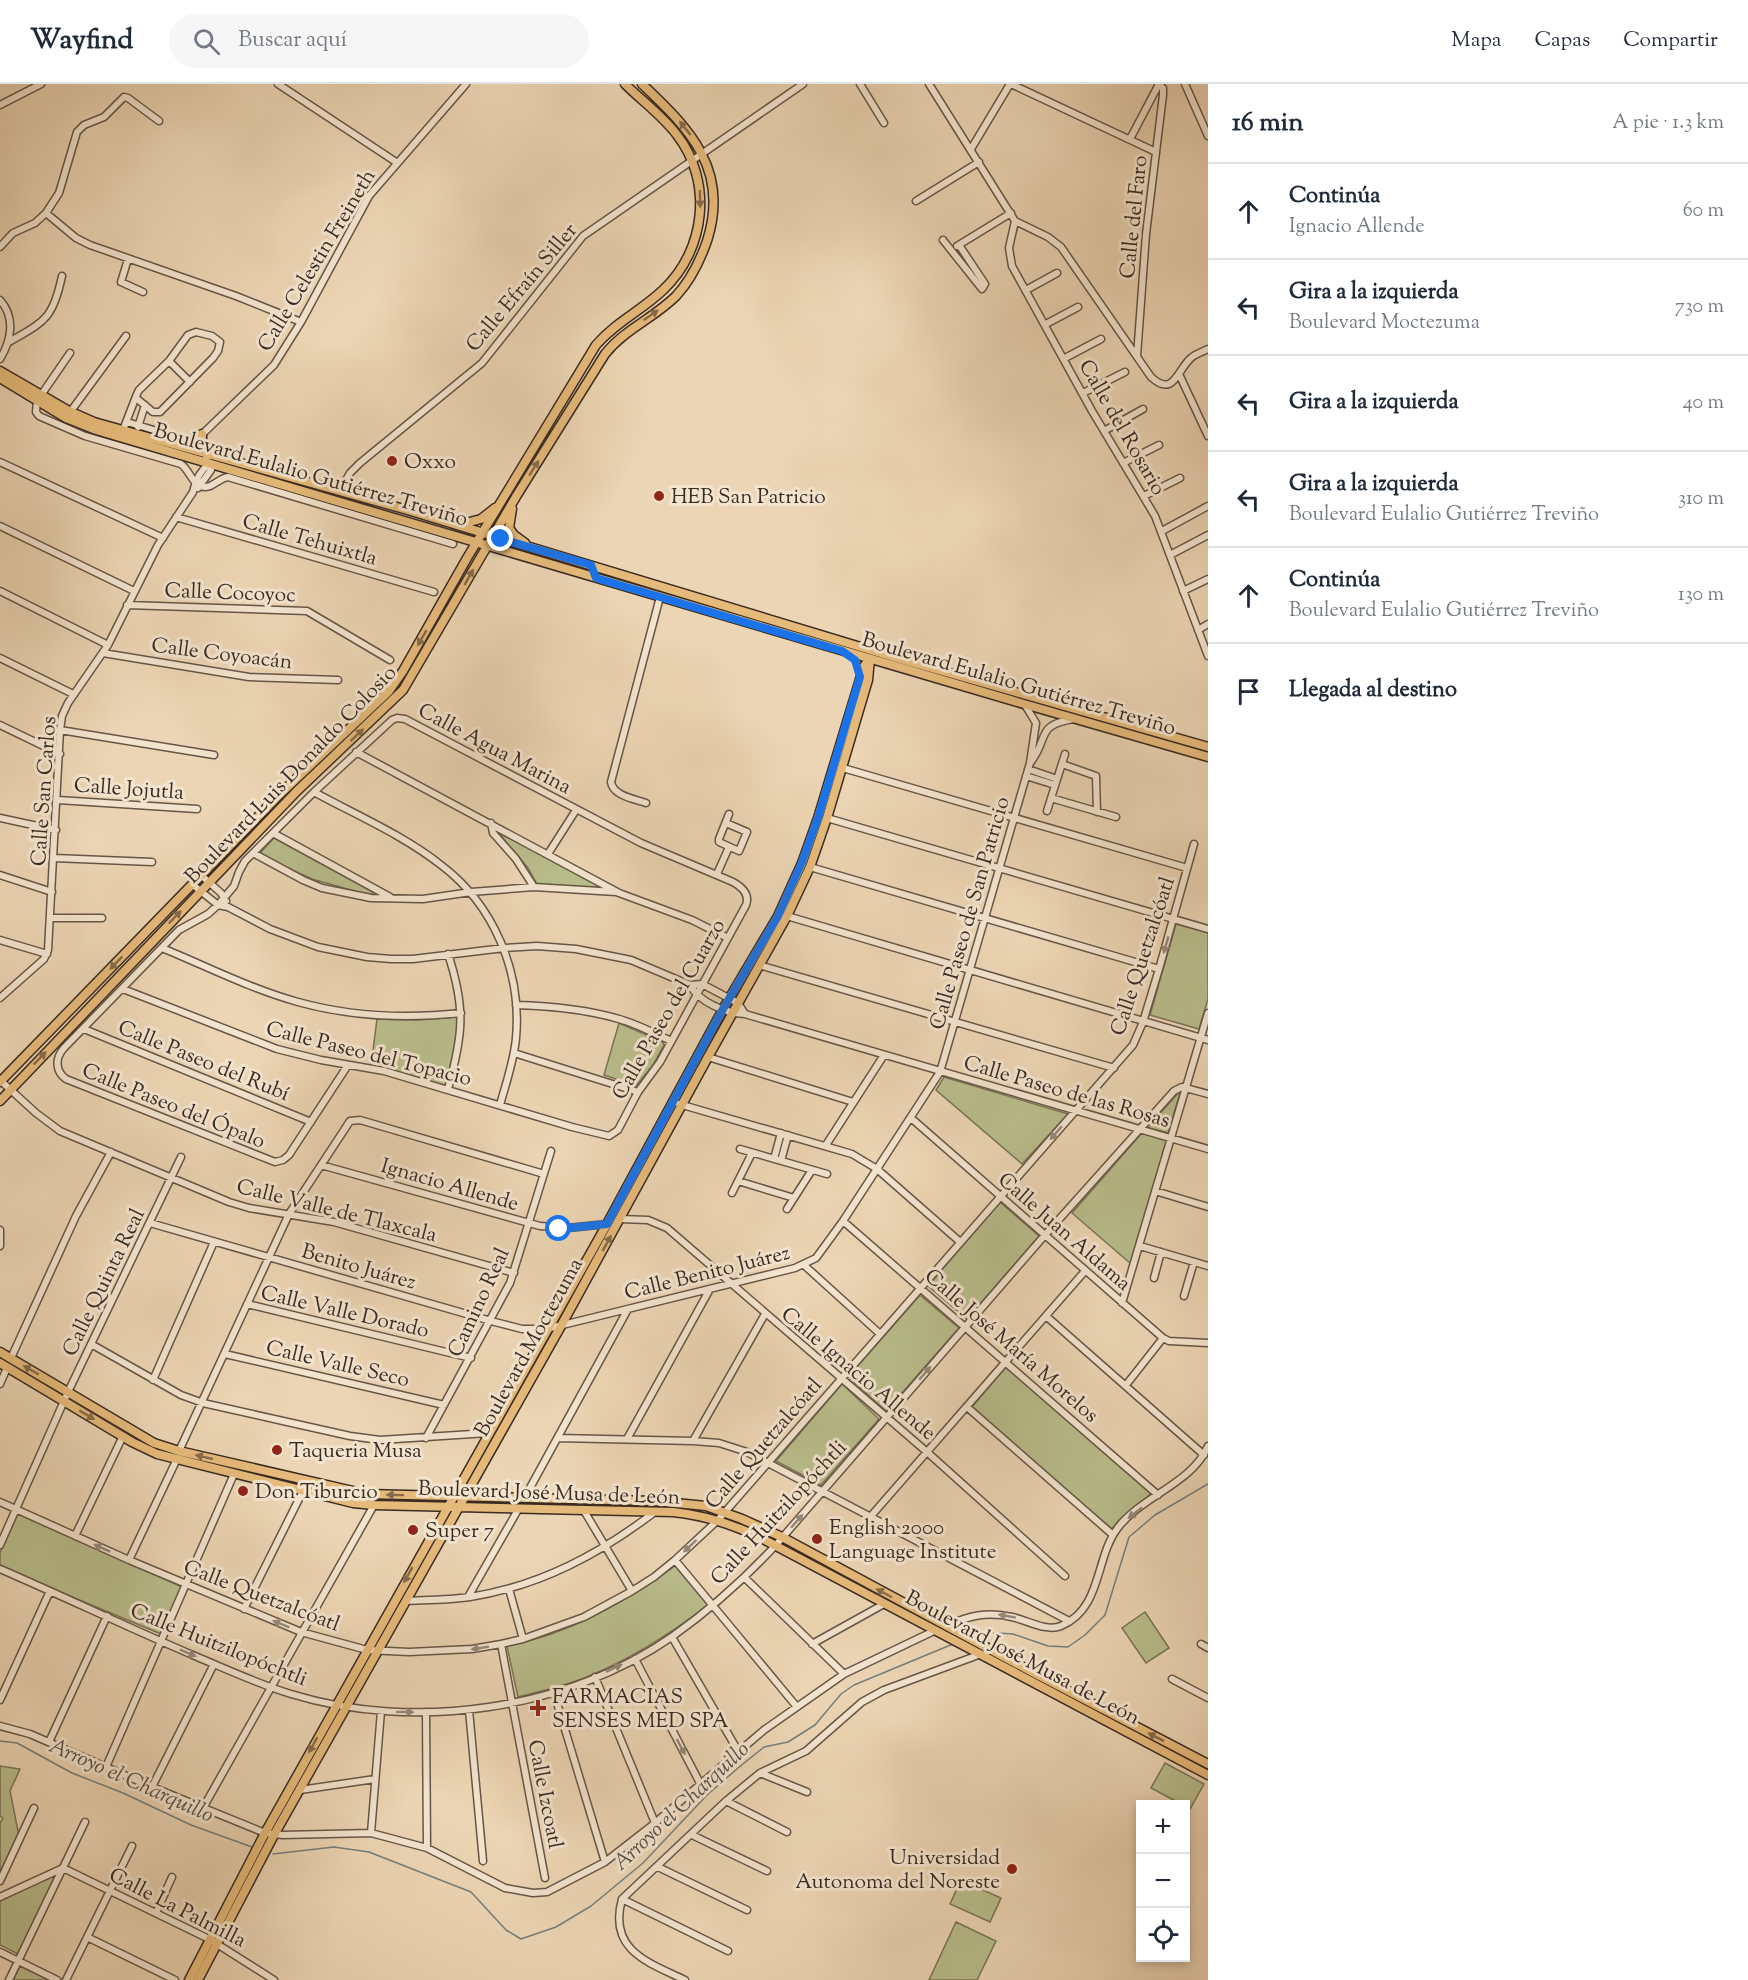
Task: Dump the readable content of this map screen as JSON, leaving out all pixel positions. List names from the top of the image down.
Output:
{
  "streets": {
    "main road": [
      "Boulevard Eulalio Gutiérrez Treviño",
      "Boulevard Luis Donaldo Colosio",
      "Boulevard Moctezuma",
      "Boulevard José Musa de León"
    ],
    "street": [
      "Calle del Faro",
      "Calle Celestin Freineth",
      "Calle Efraín Siller",
      "Calle del Rosario",
      "Calle Tehuixtla",
      "Calle Cocoyoc",
      "Calle Coyoacán",
      "Calle Agua Marina",
      "Calle Jojutla",
      "Calle San Carlos",
      "Calle Paseo de San Patricio",
      "Calle Quetzalcóatl",
      "Calle Paseo del Cuarzo",
      "Calle Paseo del Topacio",
      "Calle Paseo del Rubí",
      "Calle Paseo de las Rosas",
      "Calle Paseo del Ópalo",
      "Ignacio Allende",
      "Calle Valle de Tlaxcala",
      "Calle Juan Aldama",
      "Benito Juárez",
      "Calle Benito Juárez",
      "Calle Quinta Real",
      "Camino Real",
      "Calle Valle Dorado",
      "Calle José María Morelos",
      "Calle Valle Seco",
      "Calle Ignacio Allende",
      "Calle Huitzilopóchtli",
      "Calle Izcoatl",
      "Calle La Palmilla"
    ]
  },
  "crossings": [
    ["Calle Celestin Freineth", "Boulevard Eulalio Gutiérrez Treviño"],
    ["Calle Efraín Siller", "Boulevard Eulalio Gutiérrez Treviño"],
    ["Calle Efraín Siller", "Boulevard Luis Donaldo Colosio"],
    ["Boulevard Eulalio Gutiérrez Treviño", "Boulevard Luis Donaldo Colosio"],
    ["Boulevard Eulalio Gutiérrez Treviño", "Calle Paseo de San Patricio"],
    ["Boulevard Eulalio Gutiérrez Treviño", "Boulevard Moctezuma"],
    ["Calle Tehuixtla", "Calle San Carlos"],
    ["Calle Cocoyoc", "Calle San Carlos"],
    ["Calle Coyoacán", "Calle San Carlos"],
    ["Calle Agua Marina", "Calle Paseo del Cuarzo"],
    ["Boulevard Luis Donaldo Colosio", "Calle Valle de Tlaxcala"],
    ["Calle Jojutla", "Calle San Carlos"],
    ["Calle Paseo de San Patricio", "Calle Paseo de las Rosas"],
    ["Calle Paseo de San Patricio", "Calle Benito Juárez"],
    ["Calle Quetzalcóatl", "Calle Paseo de las Rosas"],
    ["Calle Quetzalcóatl", "Calle Juan Aldama"],
    ["Calle Quetzalcóatl", "Calle Quinta Real"],
    ["Calle Quetzalcóatl", "Calle José María Morelos"],
    ["Calle Quetzalcóatl", "Boulevard Moctezuma"],
    ["Calle Quetzalcóatl", "Calle Ignacio Allende"],
    ["Calle Quetzalcóatl", "Boulevard José Musa de León"],
    ["Calle Quetzalcóatl", "Calle Izcoatl"],
    ["Calle Paseo del Cuarzo", "Calle Paseo del Topacio"],
    ["Calle Paseo del Cuarzo", "Calle Paseo de las Rosas"],
    ["Calle Paseo del Rubí", "Calle Paseo del Ópalo"],
    ["Calle Paseo de las Rosas", "Calle Benito Juárez"],
    ["Calle Paseo de las Rosas", "Boulevard Moctezuma"],
    ["Calle Paseo de las Rosas", "Calle Huitzilopóchtli"],
    ["Ignacio Allende", "Camino Real"],
    ["Ignacio Allende", "Boulevard Moctezuma"],
    ["Calle Valle de Tlaxcala", "Calle Quinta Real"],
    ["Calle Valle de Tlaxcala", "Camino Real"],
    ["Calle Juan Aldama", "Calle Benito Juárez"],
    ["Calle Juan Aldama", "Calle Huitzilopóchtli"],
    ["Benito Juárez", "Calle Benito Juárez"],
    ["Benito Juárez", "Calle Quinta Real"],
    ["Benito Juárez", "Camino Real"],
    ["Benito Juárez", "Boulevard Moctezuma"],
    ["Calle Benito Juárez", "Calle José María Morelos"],
    ["Calle Benito Juárez", "Boulevard Moctezuma"],
    ["Calle Benito Juárez", "Calle Ignacio Allende"],
    ["Calle Quinta Real", "Boulevard José Musa de León"],
    ["Camino Real", "Calle Valle Dorado"],
    ["Camino Real", "Calle Valle Seco"],
    ["Calle José María Morelos", "Calle Huitzilopóchtli"],
    ["Boulevard Moctezuma", "Calle Ignacio Allende"],
    ["Boulevard Moctezuma", "Boulevard José Musa de León"],
    ["Boulevard Moctezuma", "Calle Huitzilopóchtli"],
    ["Calle Ignacio Allende", "Calle Huitzilopóchtli"],
    ["Boulevard José Musa de León", "Calle Huitzilopóchtli"],
    ["Calle Huitzilopóchtli", "Calle Izcoatl"]
  ],
  "water": ["Arroyo el Charquillo"],
  "places": {
    "other": [
      "Oxxo",
      "HEB San Patricio",
      "Taqueria Musa",
      "Don Tiburcio",
      "Super 7",
      "English 2000 Language Institute",
      "Universidad Autonoma del Noreste"
    ],
    "health": ["FARMACIAS SENSES MED SPA"]
  },
  "page": {
    "header": "Wayfind",
    "search": "Buscar aquí",
    "nav": ["Mapa", "Capas", "Compartir"],
    "heading": ["16 min", "A pie · 1.3 km"],
    "list": [
      ["Continúa", "Ignacio Allende", "60 m"],
      ["Gira a la izquierda", "Boulevard Moctezuma", "730 m"],
      ["Gira a la izquierda", "40 m"],
      ["Gira a la izquierda", "Boulevard Eulalio Gutiérrez Treviño", "310 m"],
      ["Continúa", "Boulevard Eulalio Gutiérrez Treviño", "130 m"],
      "Llegada al destino"
    ],
    "map_buttons": ["+", "−"]
  }
}
